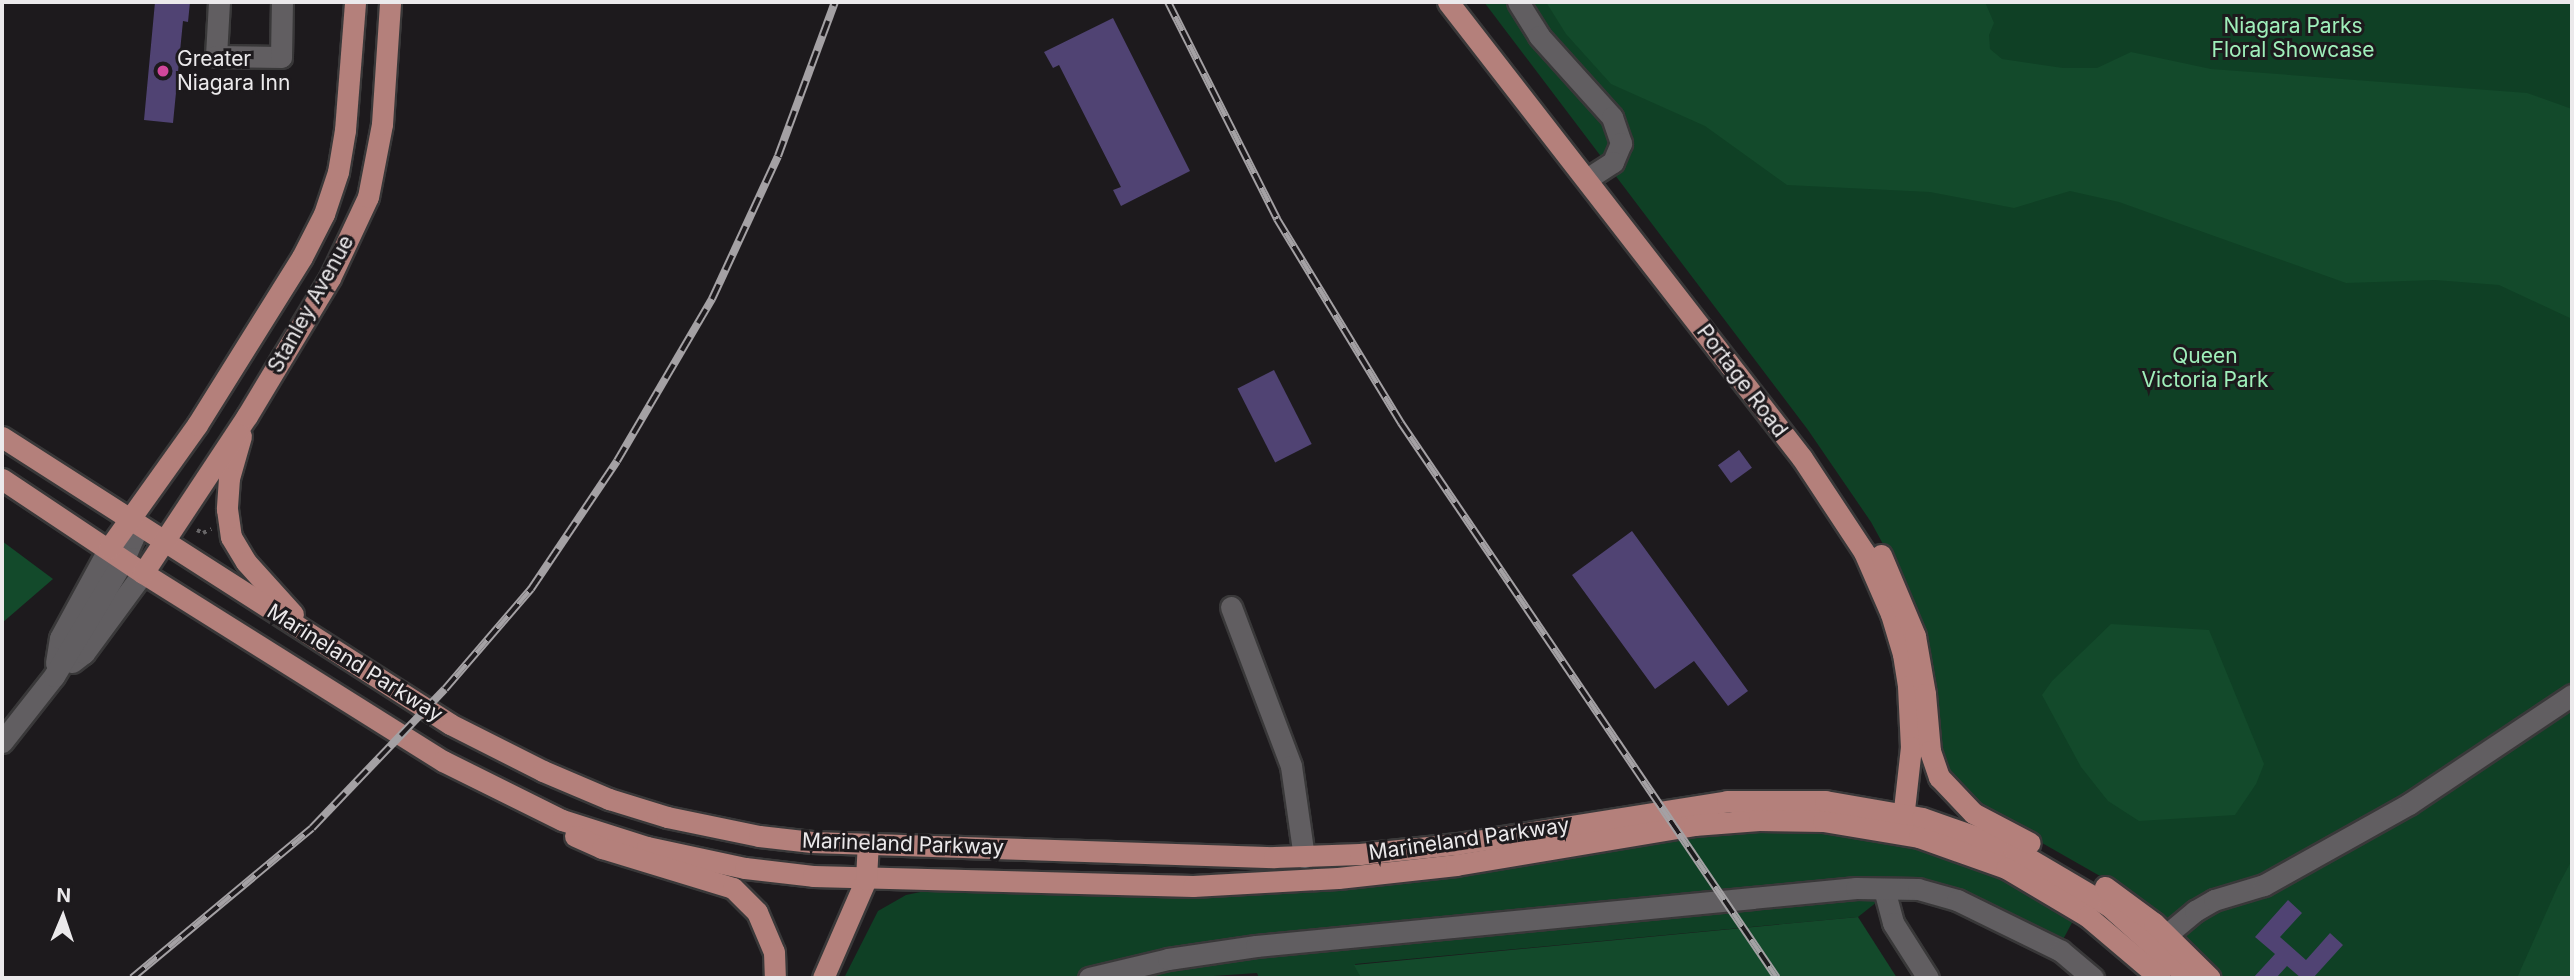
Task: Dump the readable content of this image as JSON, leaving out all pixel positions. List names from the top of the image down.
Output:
{
  "streets": {
    "main road": ["Stanley Avenue", "Portage Road", "Marineland Parkway"]
  },
  "crossings": [
    ["Stanley Avenue", "Marineland Parkway"],
    ["Portage Road", "Marineland Parkway"]
  ],
  "parks": ["Niagara Parks Floral Showcase", "Queen Victoria Park"],
  "places": ["Greater Niagara Inn"],
  "north": "top"
}
